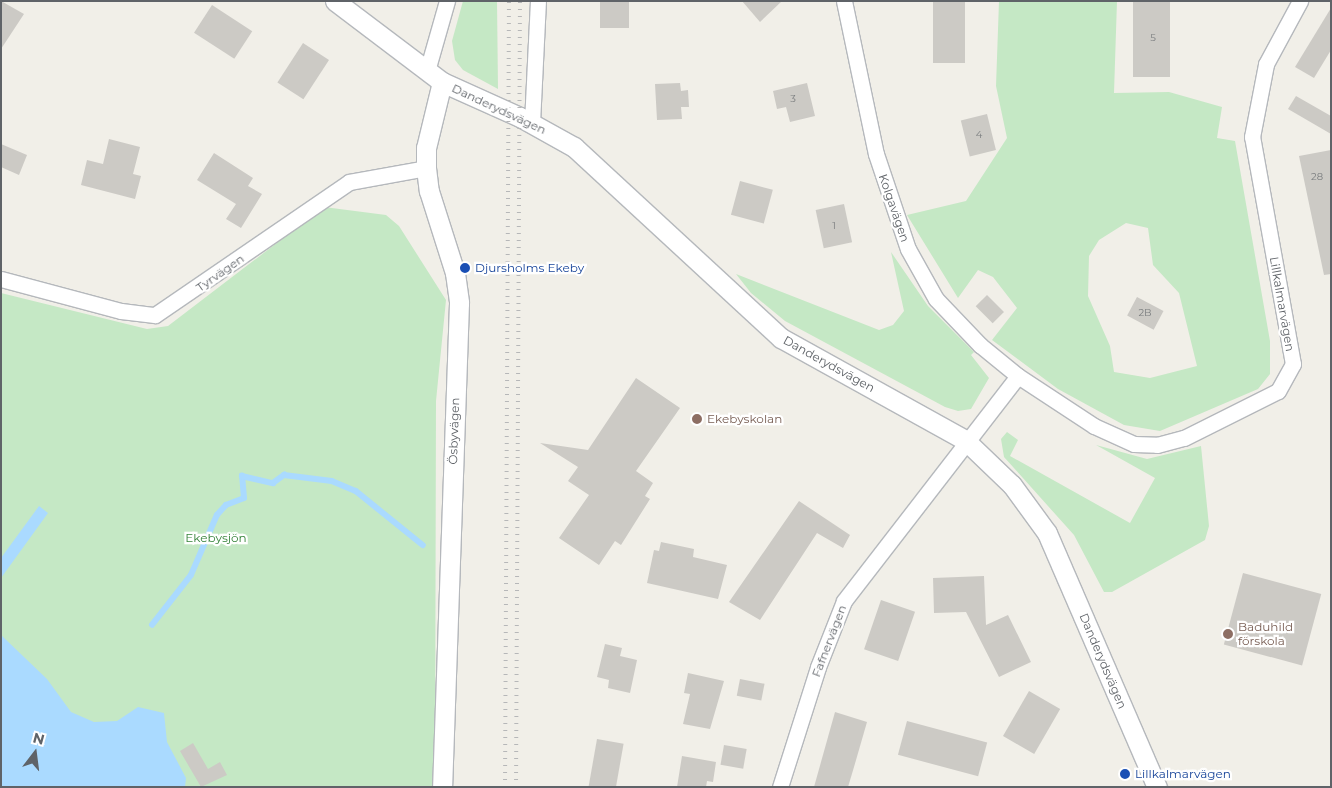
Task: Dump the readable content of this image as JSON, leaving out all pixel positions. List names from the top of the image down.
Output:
{
  "streets": {
    "street": [
      "Danderydsvägen",
      "Kolgavägen",
      "Tyrvägen",
      "Lillkalmarvägen",
      "Ösbyvägen",
      "Fafnervägen"
    ]
  },
  "crossings": [
    ["Danderydsvägen", "Ösbyvägen"],
    ["Danderydsvägen", "Fafnervägen"],
    ["Kolgavägen", "Lillkalmarvägen"],
    ["Tyrvägen", "Ösbyvägen"]
  ],
  "parks": ["Ekebysjön"],
  "places": [
    "Djursholms Ekeby",
    "Ekebyskolan",
    "Baduhild förskola",
    "Lillkalmarvägen"
  ],
  "house_numbers": [
    "5",
    "3",
    "4",
    "28",
    "1",
    "2B"
  ],
  "north": "top"
}
